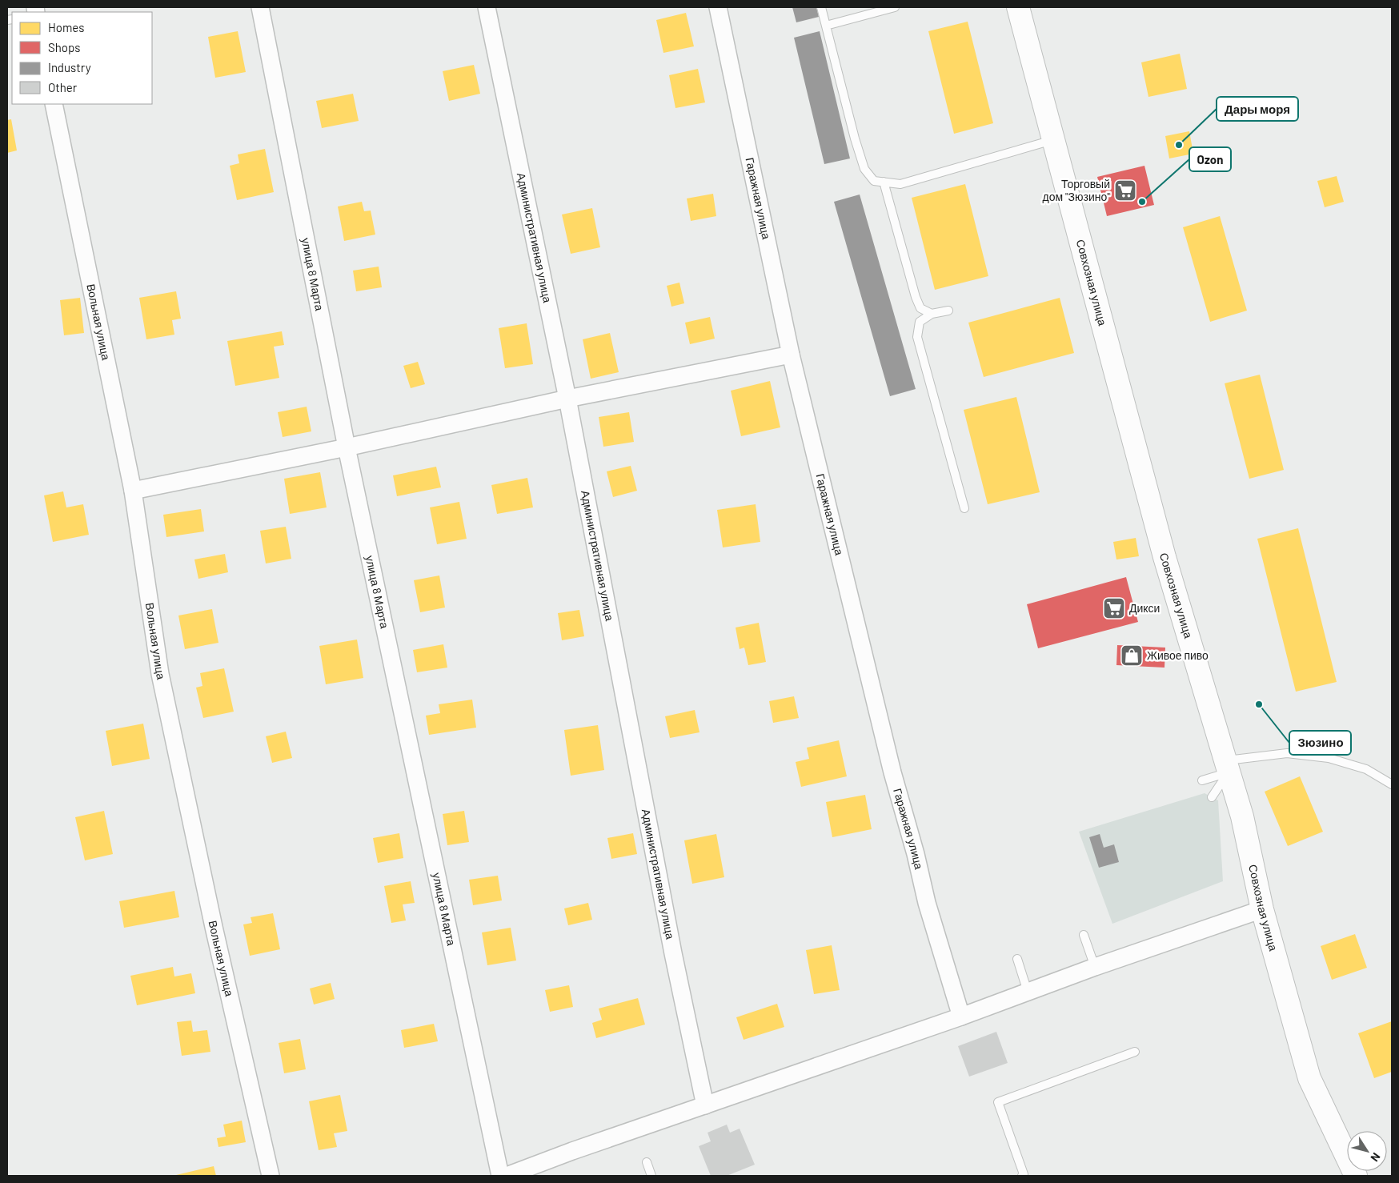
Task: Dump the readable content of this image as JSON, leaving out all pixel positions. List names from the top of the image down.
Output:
{
  "streets": {
    "street": [
      "Гаражная улица",
      "Административная улица",
      "улица 8 Марта",
      "Совхозная улица",
      "Вольная улица"
    ]
  },
  "places": {
    "other": ["Дары моря", "Ozon", "Зюзино"],
    "supermarket": ["Торговый дом \"Зюзино\"", "Дикси"],
    "shop": ["Живое пиво"]
  },
  "legend": [
    "Homes",
    "Shops",
    "Industry",
    "Other"
  ],
  "north": "bottom right"
}
